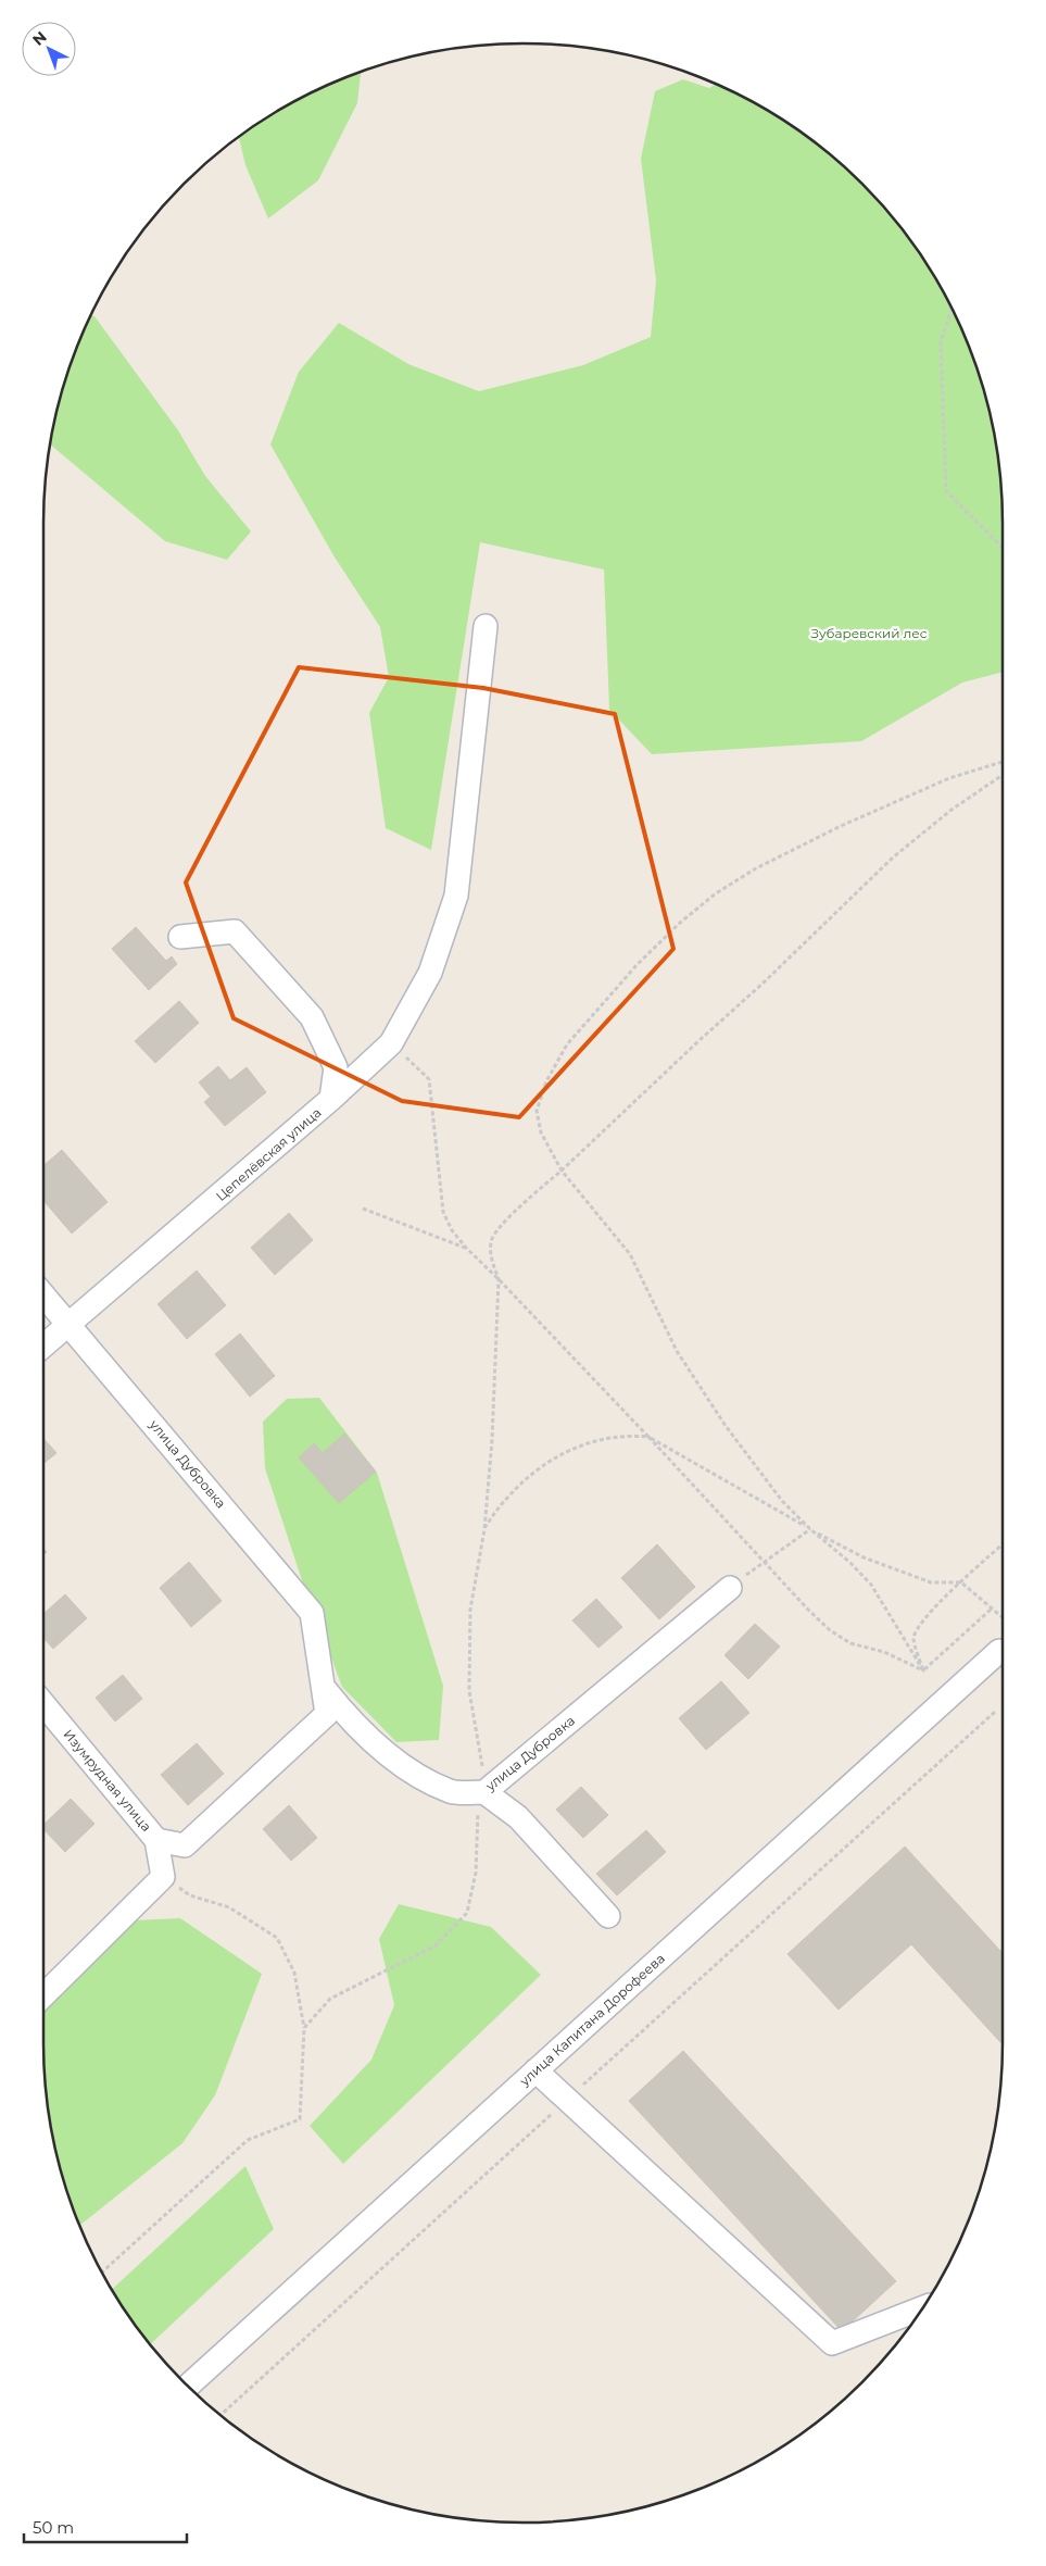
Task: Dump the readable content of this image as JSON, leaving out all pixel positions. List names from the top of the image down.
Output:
{
  "streets": {
    "street": [
      "Цепелёвская улица",
      "улица Дубровка",
      "Изумрудная улица",
      "улица Капитана Дорофеева"
    ]
  },
  "crossings": [
    ["Цепелёвская улица", "улица Дубровка"],
    ["улица Дубровка", "Изумрудная улица"]
  ],
  "parks": ["Зубаревский лес"],
  "scale_bar": "50 m",
  "north": "top left"
}
